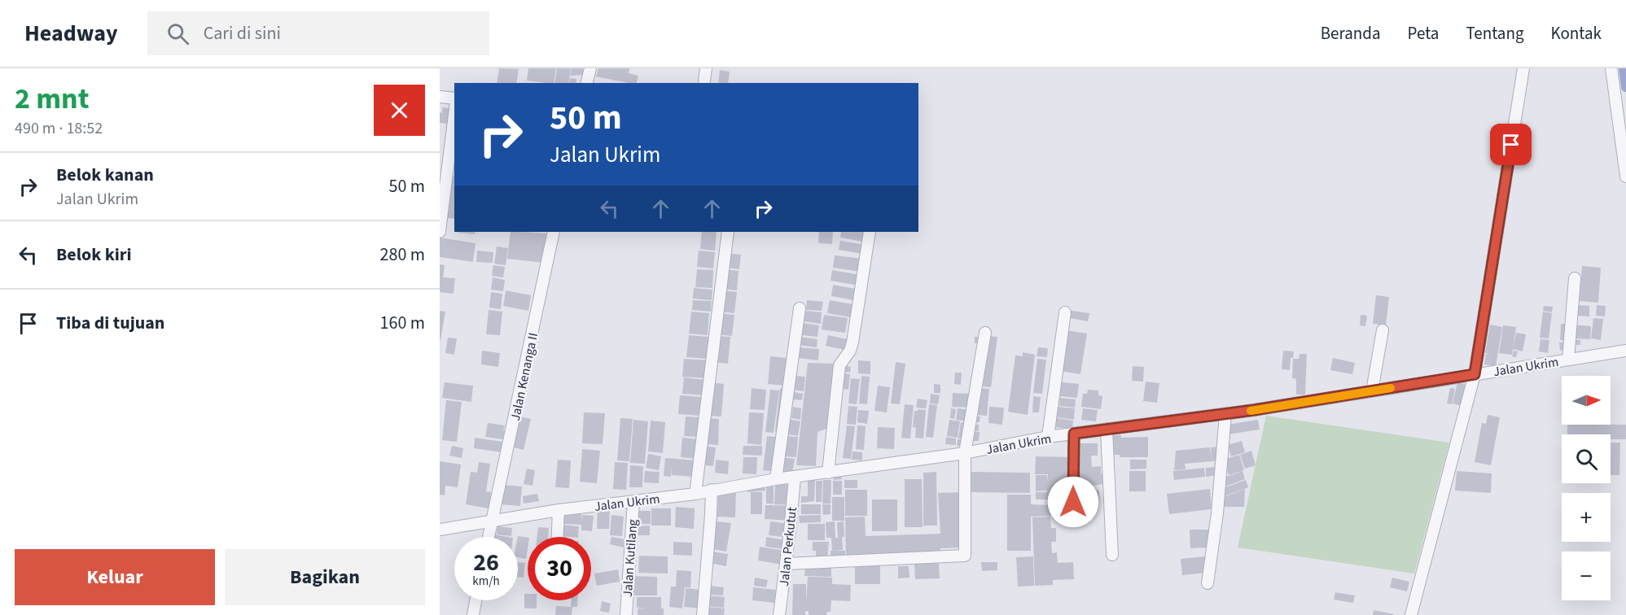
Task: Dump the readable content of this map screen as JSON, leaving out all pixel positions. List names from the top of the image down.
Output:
{
  "streets": {
    "street": [
      "Jalan Ukrim",
      "Jalan Kenanga II",
      "Jalan Perkutut",
      "Jalan Kutilang"
    ]
  },
  "crossings": [
    ["Jalan Ukrim", "Jalan Kenanga II"],
    ["Jalan Ukrim", "Jalan Perkutut"],
    ["Jalan Ukrim", "Jalan Kutilang"]
  ],
  "north": "right",
  "page": {
    "header": "Headway",
    "search": "Cari di sini",
    "nav": [
      "Beranda",
      "Peta",
      "Tentang",
      "Kontak"
    ],
    "heading": ["2 mnt", "490 m · 18:52"],
    "turn": ["50 m", "Jalan Ukrim"],
    "list": [
      {
        "name": "Belok kanan",
        "note": "Jalan Ukrim",
        "value": "50 m"
      },
      {
        "name": "Belok kiri",
        "value": "280 m"
      },
      {
        "name": "Tiba di tujuan",
        "value": "160 m"
      }
    ],
    "map_buttons": ["+", "−"],
    "speed": "26 km/h",
    "limit": "30",
    "buttons": ["Keluar", "Bagikan"]
  }
}
